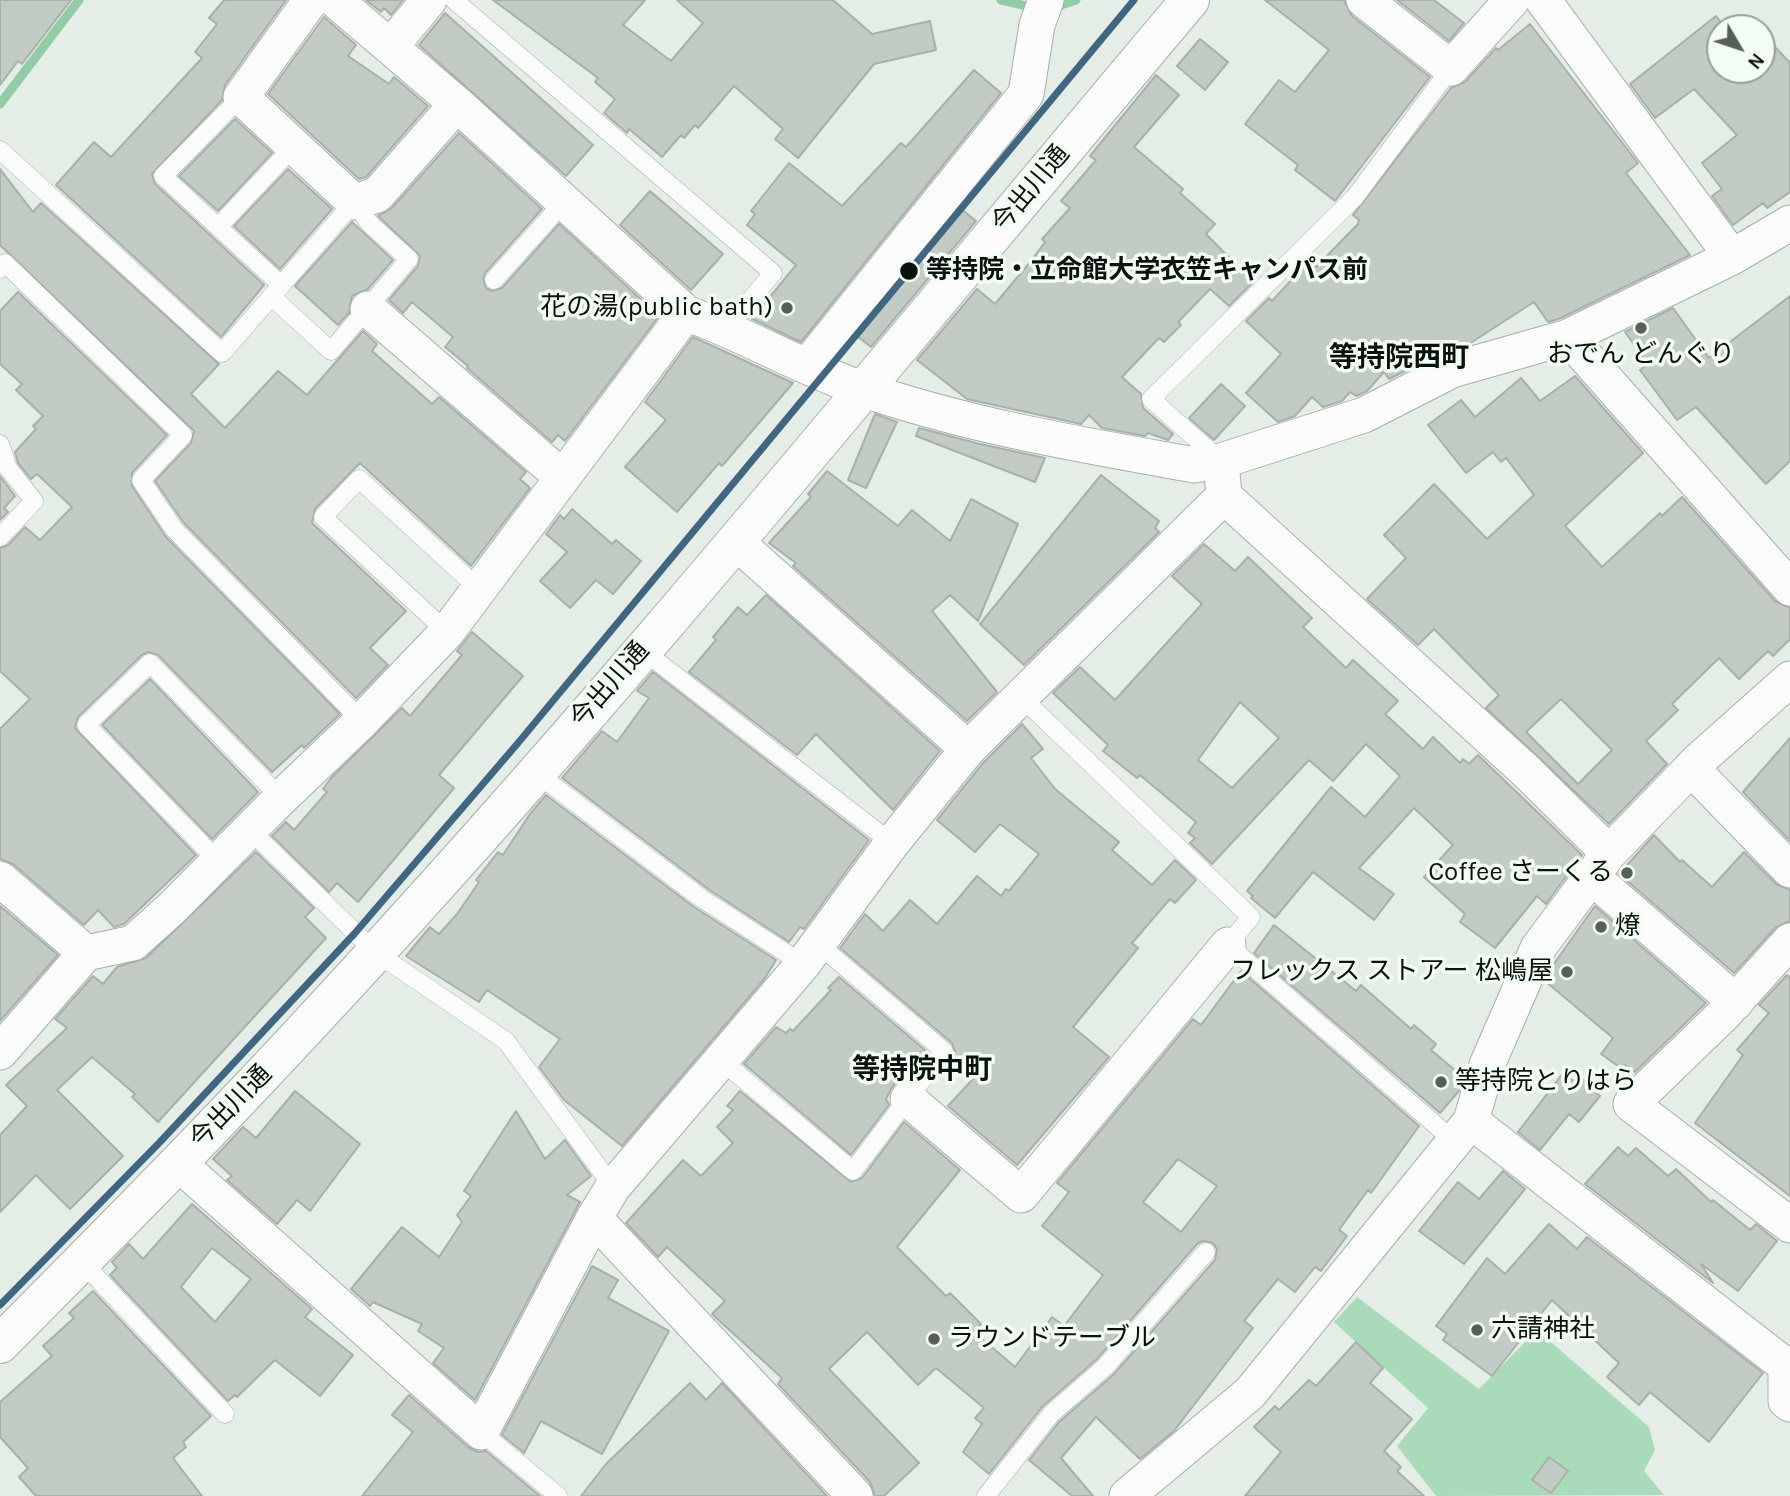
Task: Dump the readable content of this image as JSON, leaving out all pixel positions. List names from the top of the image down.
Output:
{
  "streets": {
    "street": ["今出川通"]
  },
  "districts": ["等持院西町", "等持院中町"],
  "places": [
    "等持院・立命館大学衣笠キャンパス前",
    "花の湯(public bath)",
    "おでん どんぐり",
    "Coffee さーくる",
    "燎",
    "フレックス ストアー 松嶋屋",
    "等持院とりはら",
    "六請神社",
    "ラウンドテーブル"
  ],
  "north": "bottom right"
}
